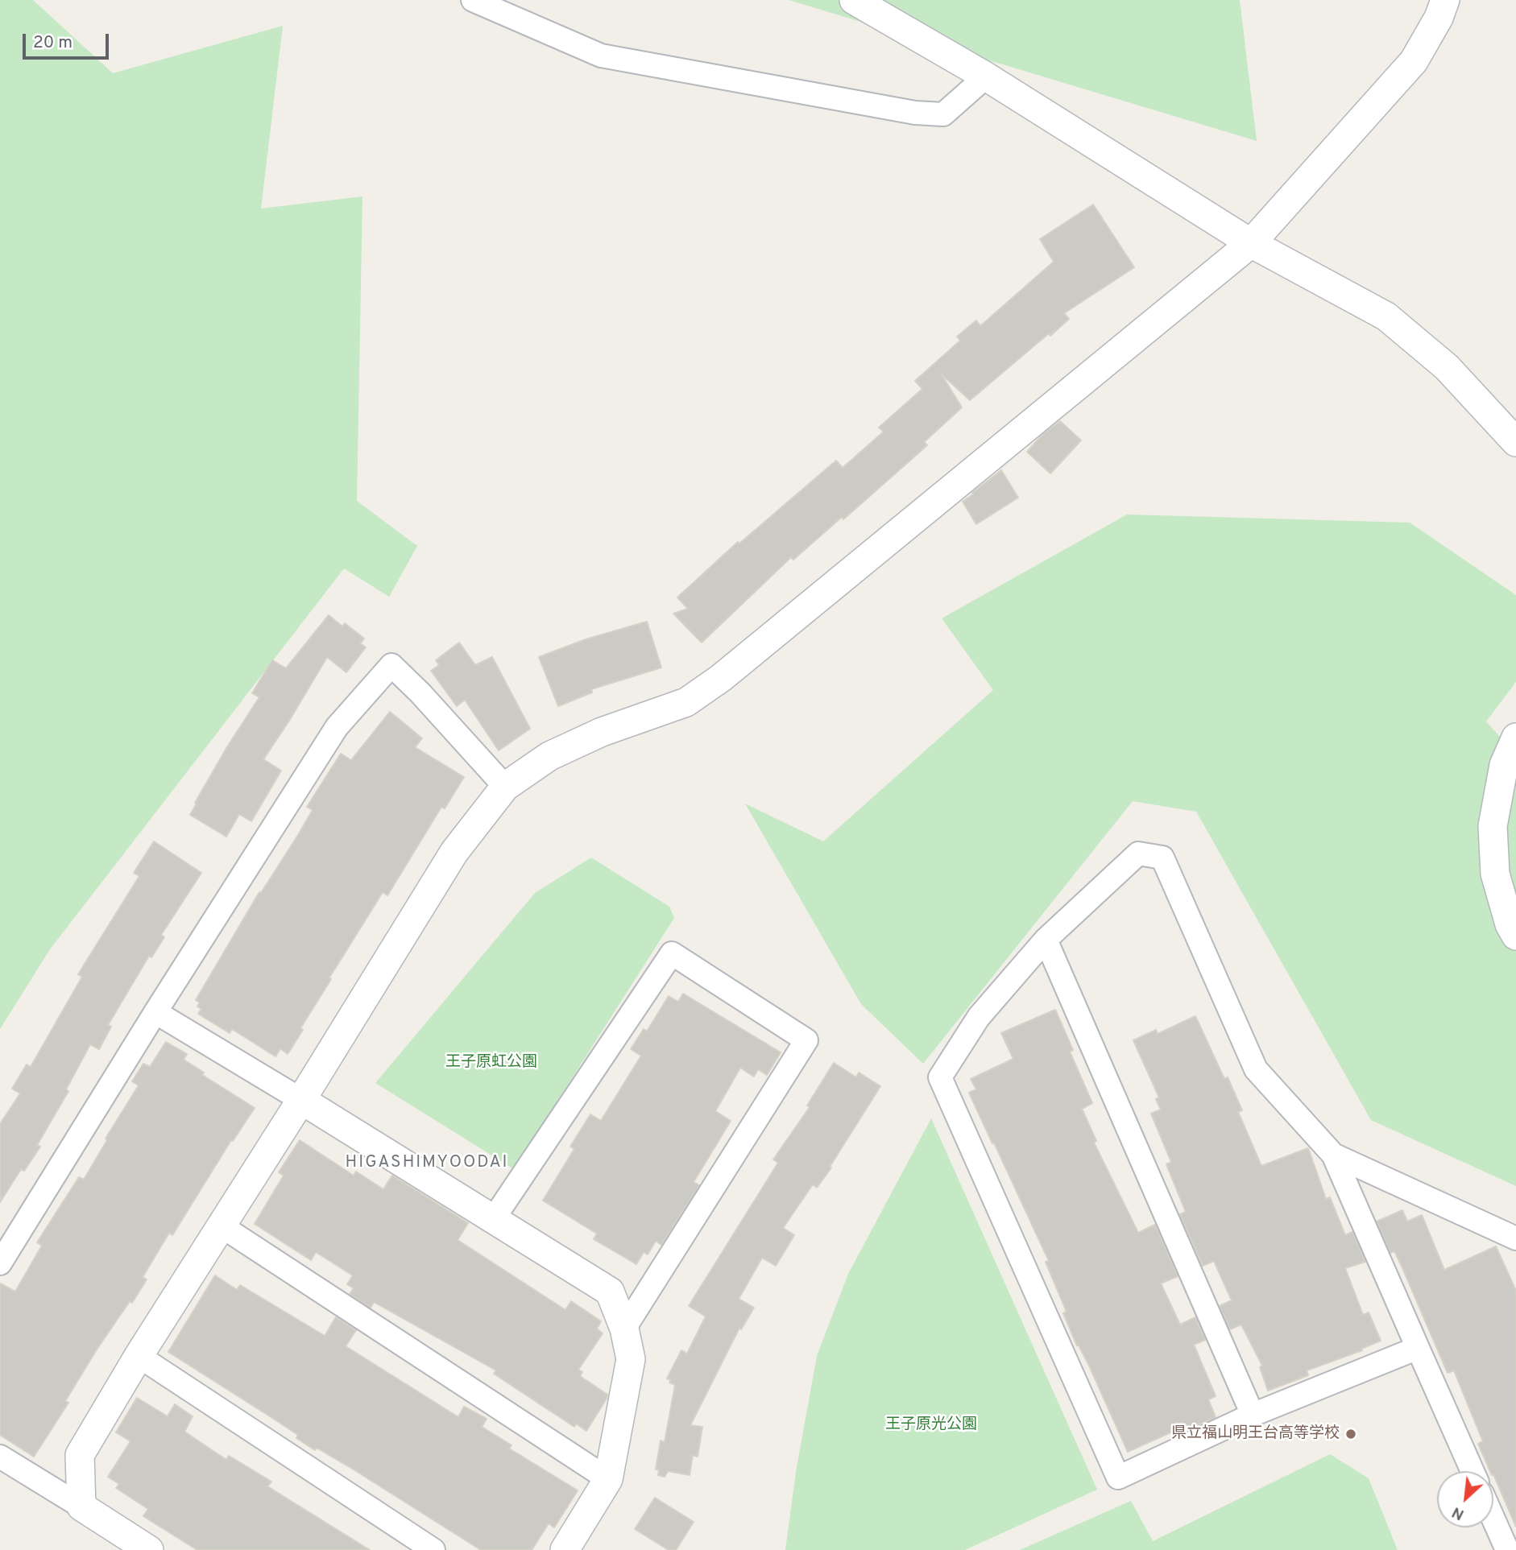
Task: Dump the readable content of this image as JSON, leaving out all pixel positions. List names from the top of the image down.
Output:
{
  "districts": ["HIGASHIMYOODAI"],
  "parks": ["王子原虹公園", "王子原光公園"],
  "places": ["県立福山明王台高等学校"],
  "scale_bar": "20 m",
  "north": "bottom left"
}
